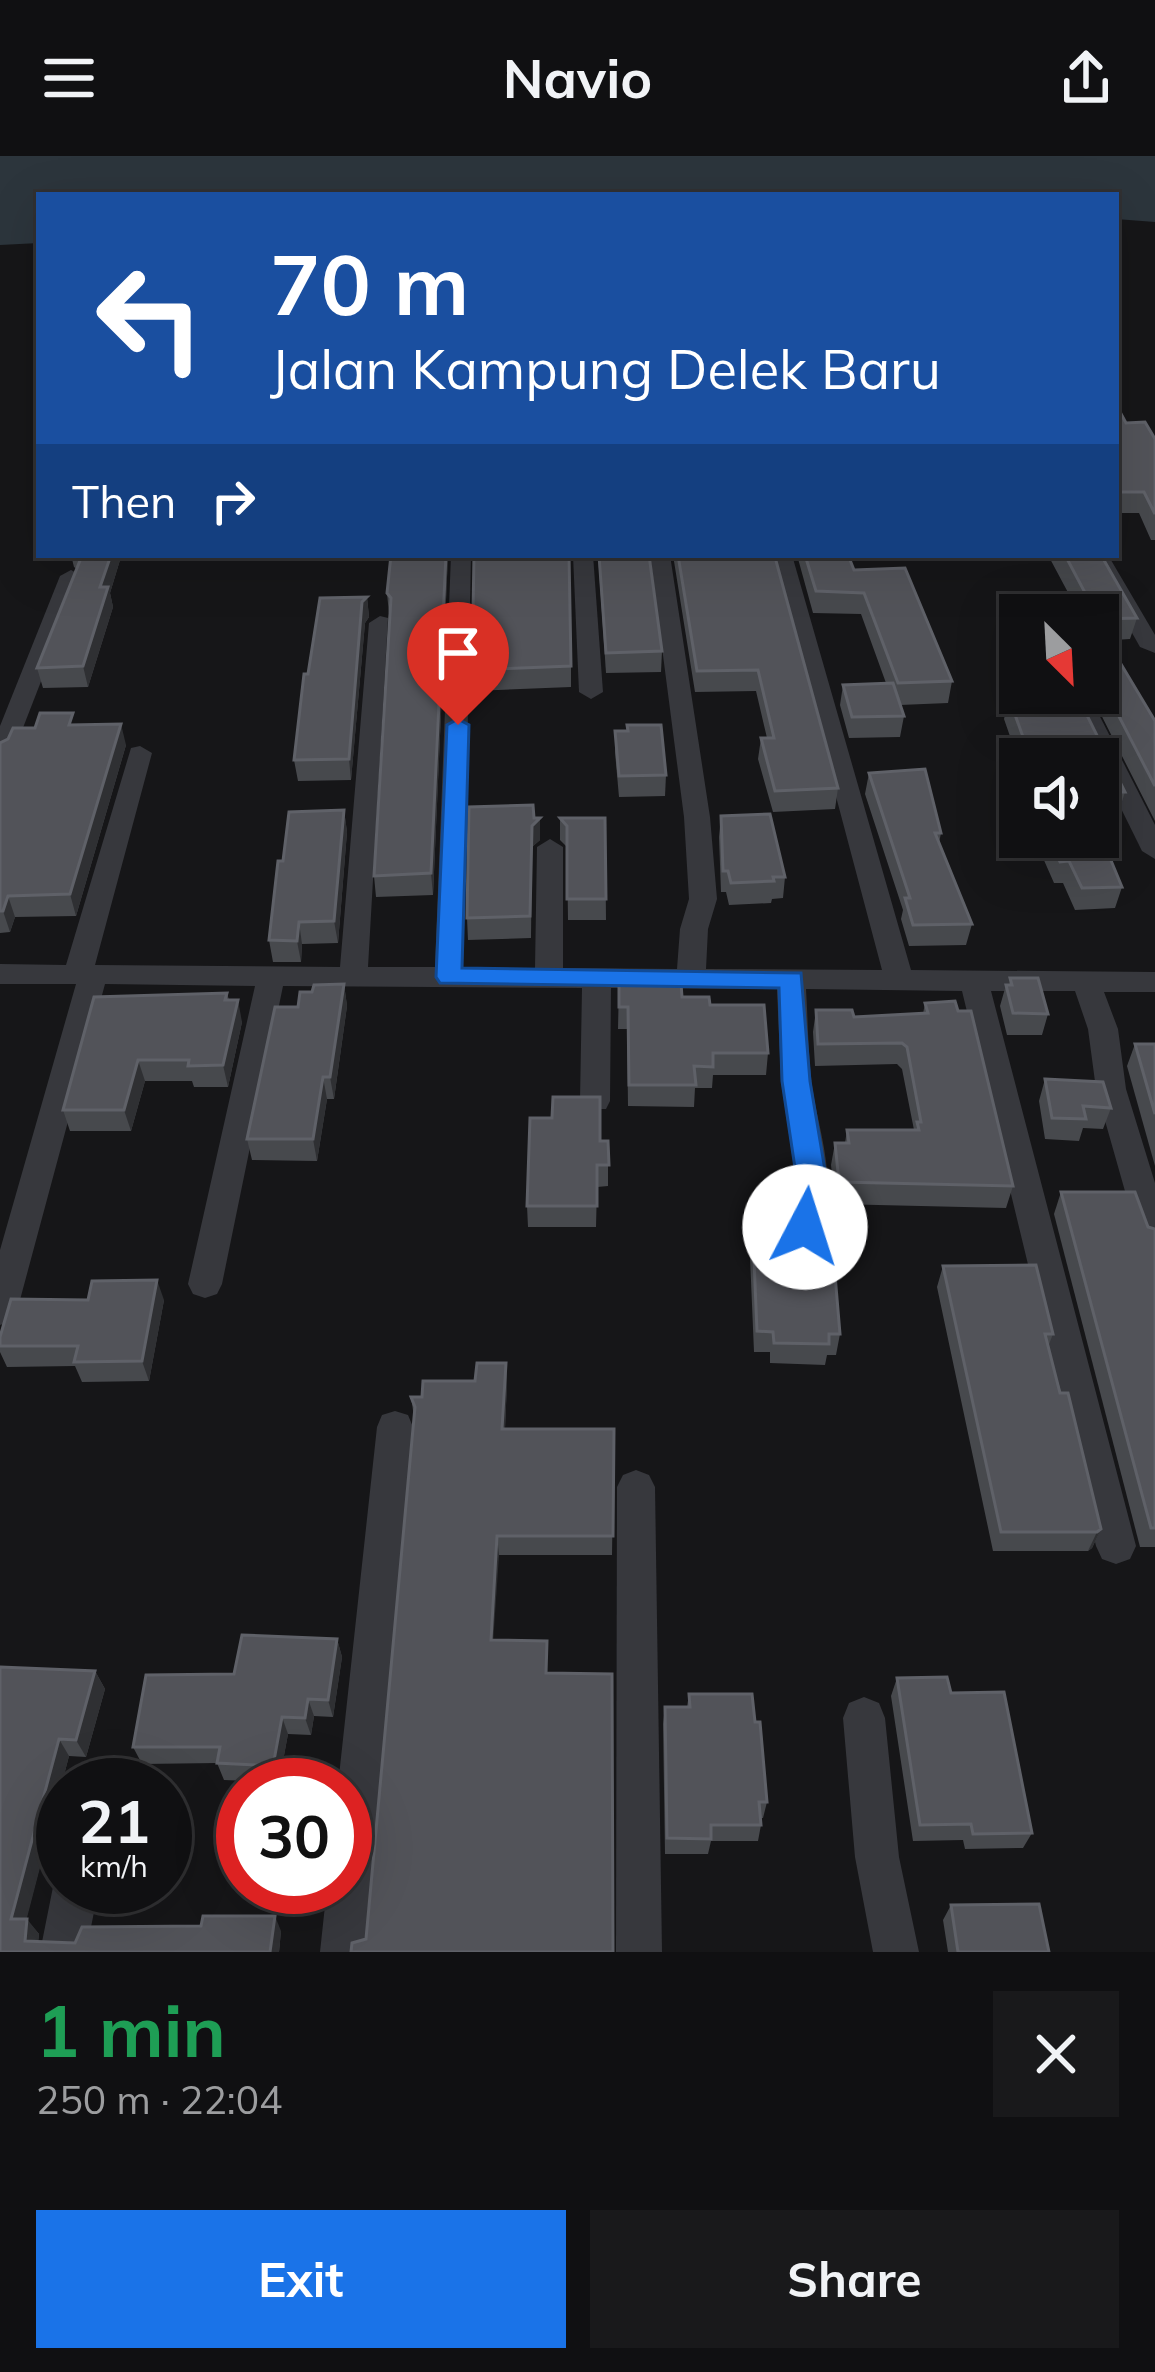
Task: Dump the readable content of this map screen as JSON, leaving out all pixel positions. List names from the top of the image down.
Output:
{
  "north": "bottom right",
  "page": {
    "header": "Navio",
    "turn": ["70 m", "Jalan Kampung Delek Baru"],
    "then": "Then",
    "speed": "21 km/h",
    "limit": "30",
    "heading": ["1 min", "250 m · 22:04"],
    "buttons": ["Exit", "Share"]
  }
}
